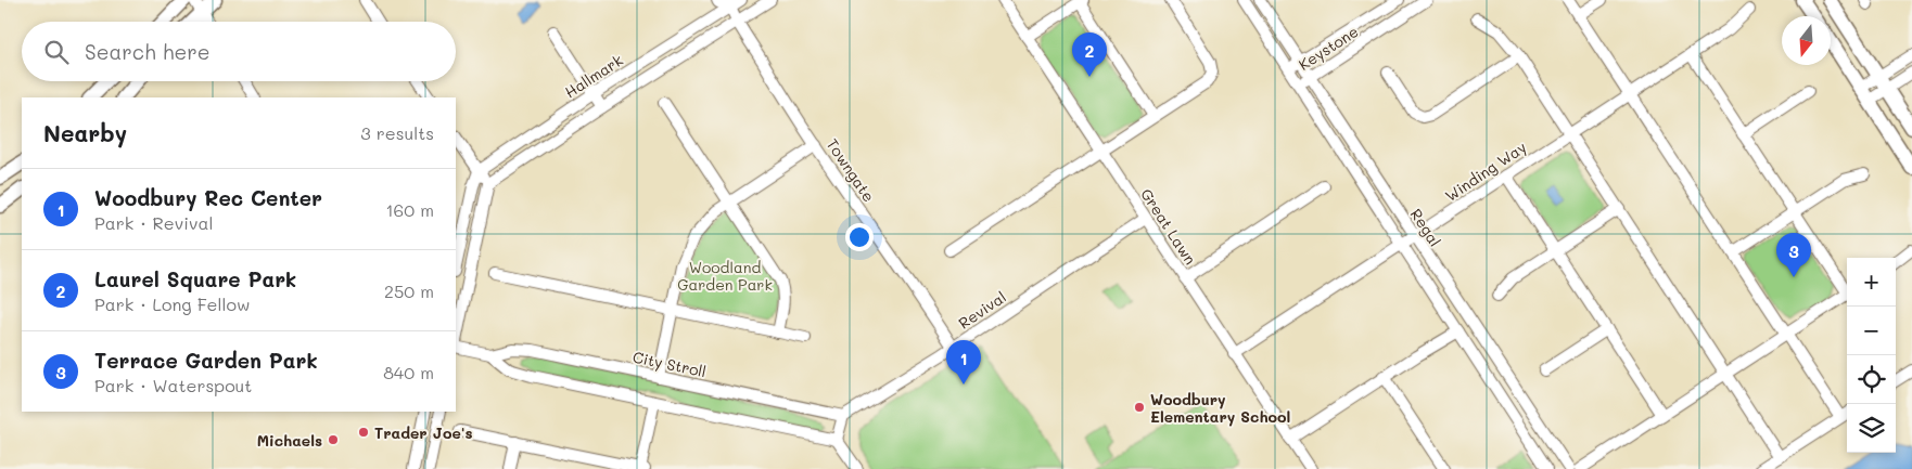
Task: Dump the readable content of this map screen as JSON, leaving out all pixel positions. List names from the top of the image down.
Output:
{
  "streets": {
    "street": [
      "Keystone",
      "Hallmark",
      "Towngate",
      "Winding Way",
      "Great Lawn",
      "Regal",
      "Revival",
      "City Stroll"
    ]
  },
  "crossings": [
    ["Keystone", "Regal"],
    ["Hallmark", "Towngate"],
    ["Towngate", "Revival"],
    ["Winding Way", "Great Lawn"],
    ["Winding Way", "Regal"],
    ["Great Lawn", "Revival"],
    ["Revival", "City Stroll"]
  ],
  "parks": ["Woodland Garden Park"],
  "places": ["Woodbury Elementary School", "Trader Joe's", "Michaels"],
  "north": "bottom",
  "page": {
    "search": "Search here",
    "pins": ["2", "3", "1"],
    "heading": ["Nearby", "3 results"],
    "list": [
      {
        "mark": "1",
        "name": "Woodbury Rec Center",
        "note": "Park · Revival",
        "value": "160 m"
      },
      {
        "mark": "2",
        "name": "Laurel Square Park",
        "note": "Park · Long Fellow",
        "value": "250 m"
      },
      {
        "mark": "3",
        "name": "Terrace Garden Park",
        "note": "Park · Waterspout",
        "value": "840 m"
      }
    ],
    "map_buttons": ["+", "−"]
  }
}
